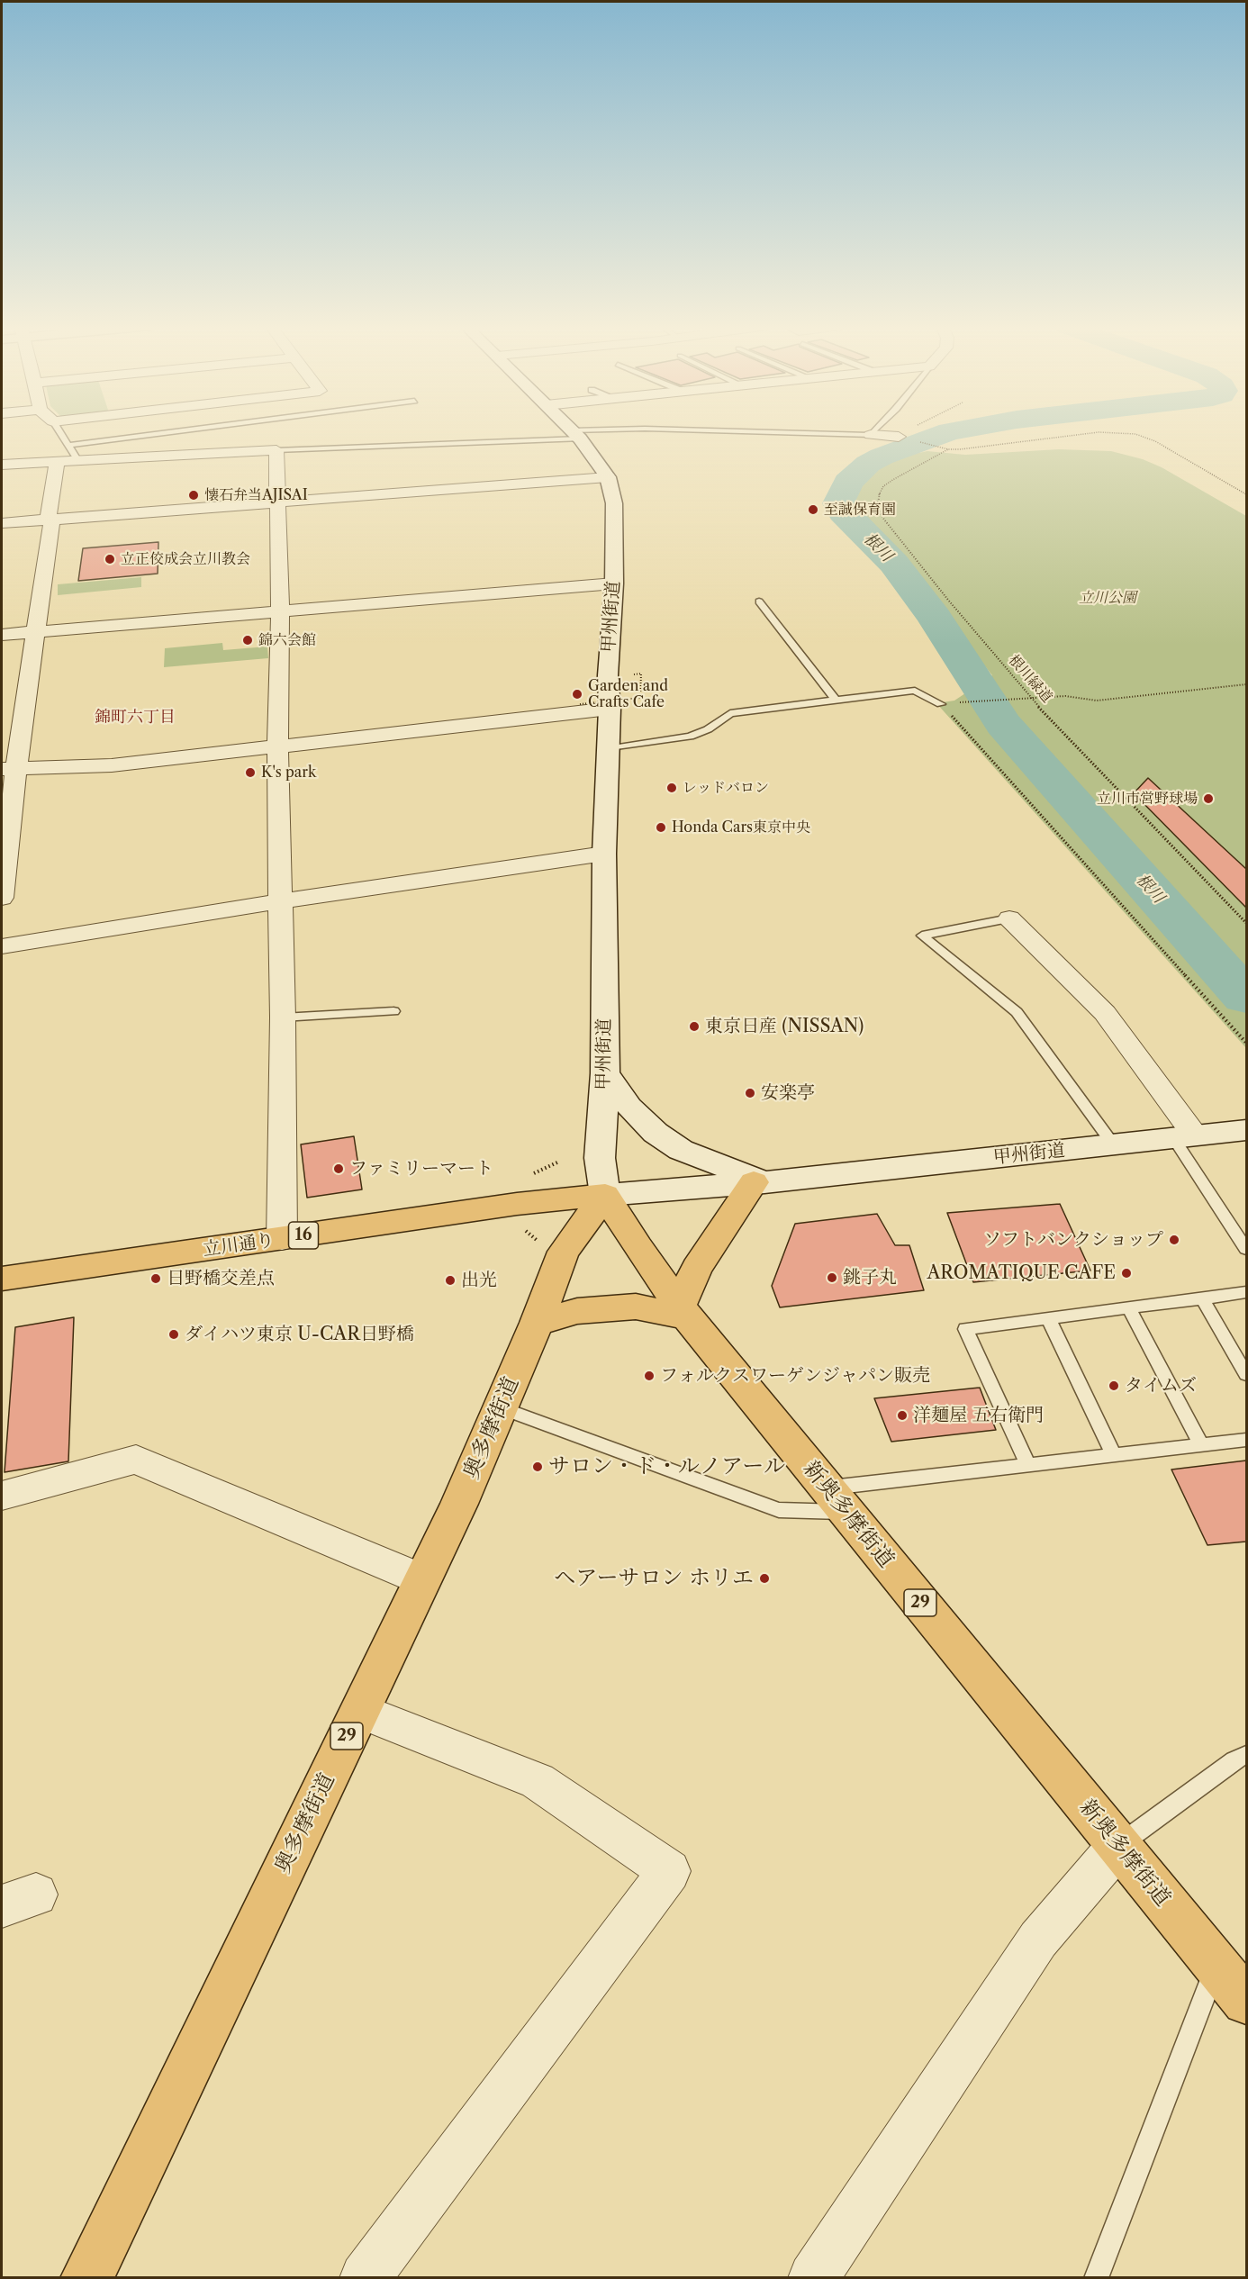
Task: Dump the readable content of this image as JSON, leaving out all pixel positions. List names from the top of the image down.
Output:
{
  "streets": {
    "main road": [
      "甲州街道",
      "16",
      "立川通り",
      "奥多摩街道",
      "新奥多摩街道",
      "29"
    ],
    "path": ["根川緑道"]
  },
  "crossings": [
    ["甲州街道", "立川通り"],
    ["甲州街道", "奥多摩街道"],
    ["甲州街道", "新奥多摩街道"],
    ["立川通り", "奥多摩街道"],
    ["立川通り", "新奥多摩街道"],
    ["奥多摩街道", "新奥多摩街道"]
  ],
  "districts": ["錦町六丁目"],
  "water": ["根川"],
  "parks": ["立川公園"],
  "places": [
    "懐石弁当AJISAI",
    "至誠保育園",
    "立正佼成会立川教会",
    "錦六会館",
    "Garden and Crafts Cafe",
    "K's park",
    "レッドバロン",
    "立川市営野球場",
    "Honda Cars東京中央",
    "東京日産 (NISSAN)",
    "安楽亭",
    "ファミリーマート",
    "ソフトバンクショップ",
    "AROMATIQUE CAFE",
    "銚子丸",
    "日野橋交差点",
    "出光",
    "ダイハツ東京 U-CAR日野橋",
    "フォルクスワーゲンジャパン販売",
    "タイムズ",
    "洋麺屋 五右衛門",
    "サロン・ド・ルノアール",
    "ヘアーサロン ホリエ"
  ]
}
